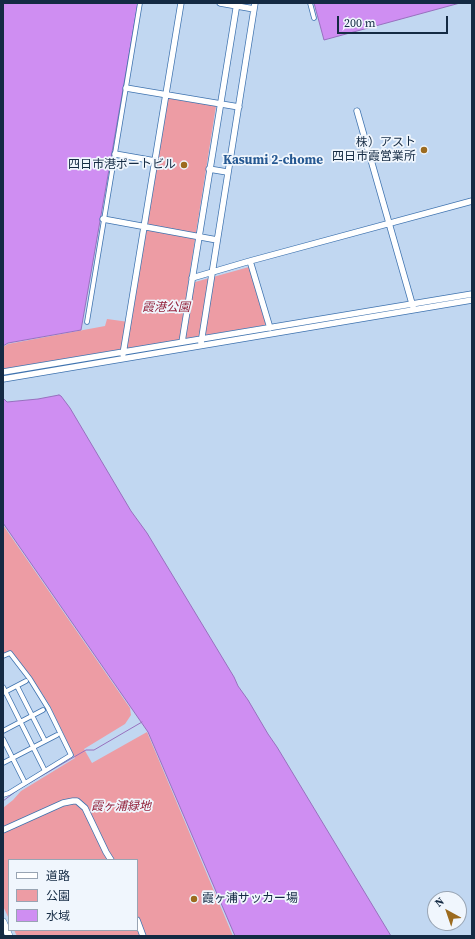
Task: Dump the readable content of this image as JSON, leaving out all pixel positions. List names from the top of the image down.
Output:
{
  "districts": ["Kasumi 2-chome"],
  "parks": ["霞港公園", "霞ヶ浦緑地"],
  "places": ["株）アスト 四日市霞営業所", "四日市港ポートビル", "霞ヶ浦サッカー場"],
  "legend": ["道路", "公園", "水域"],
  "scale_bar": "200 m",
  "north": "top left"
}
